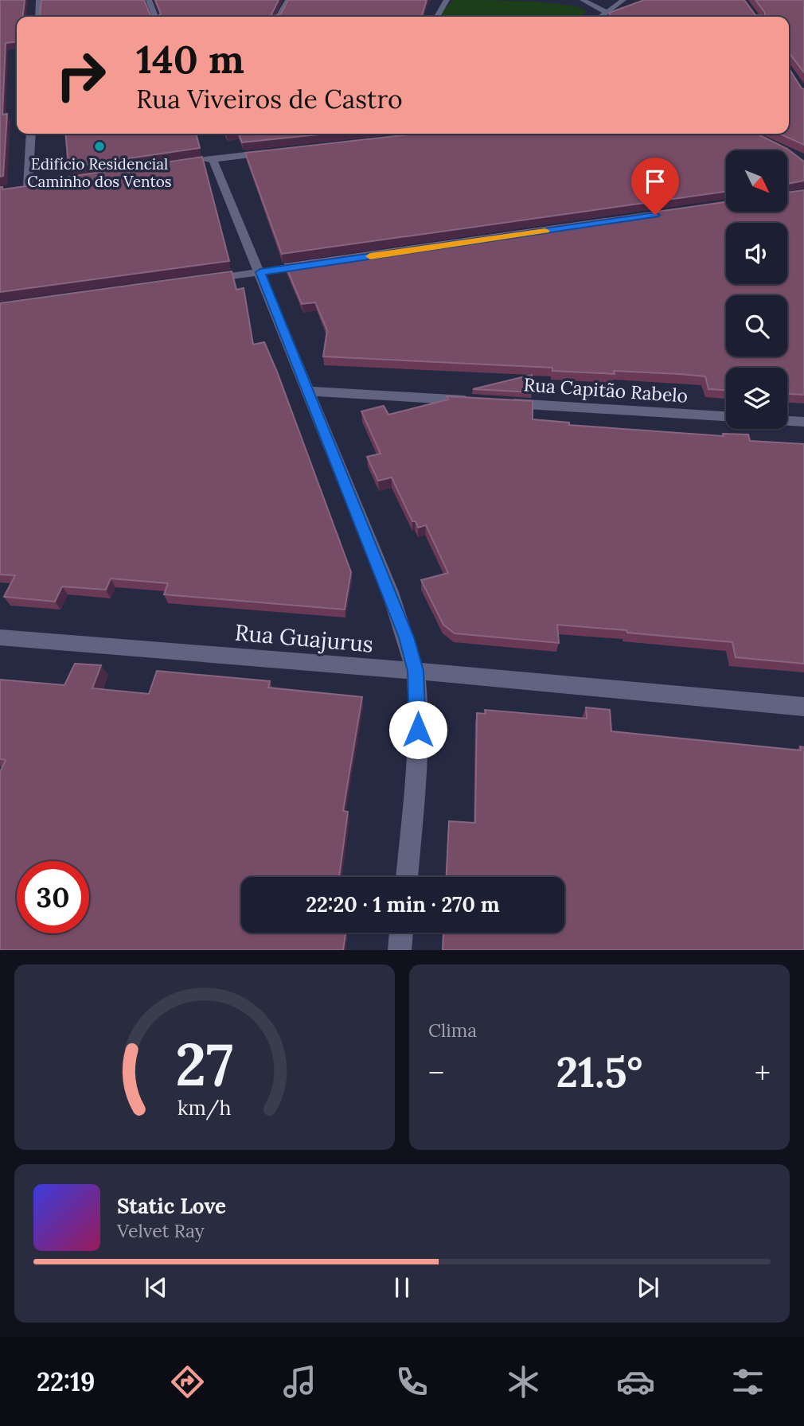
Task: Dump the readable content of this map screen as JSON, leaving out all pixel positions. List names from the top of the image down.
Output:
{
  "streets": {
    "street": ["Rua Capitão Rabelo", "Rua Guajurus"]
  },
  "places": ["Edifício Residencial Caminho dos Ventos"],
  "north": "bottom right",
  "page": {
    "turn": ["140 m", "Rua Viveiros de Castro"],
    "limit": "30",
    "trip": "22:20 · 1 min · 270 m",
    "tile": "Clima",
    "heat": ["−", "21.5°", "+"],
    "song": ["Static Love", "Velvet Ray"],
    "tabs": "22:19",
    "gauge": ["27", "km/h"]
  }
}
